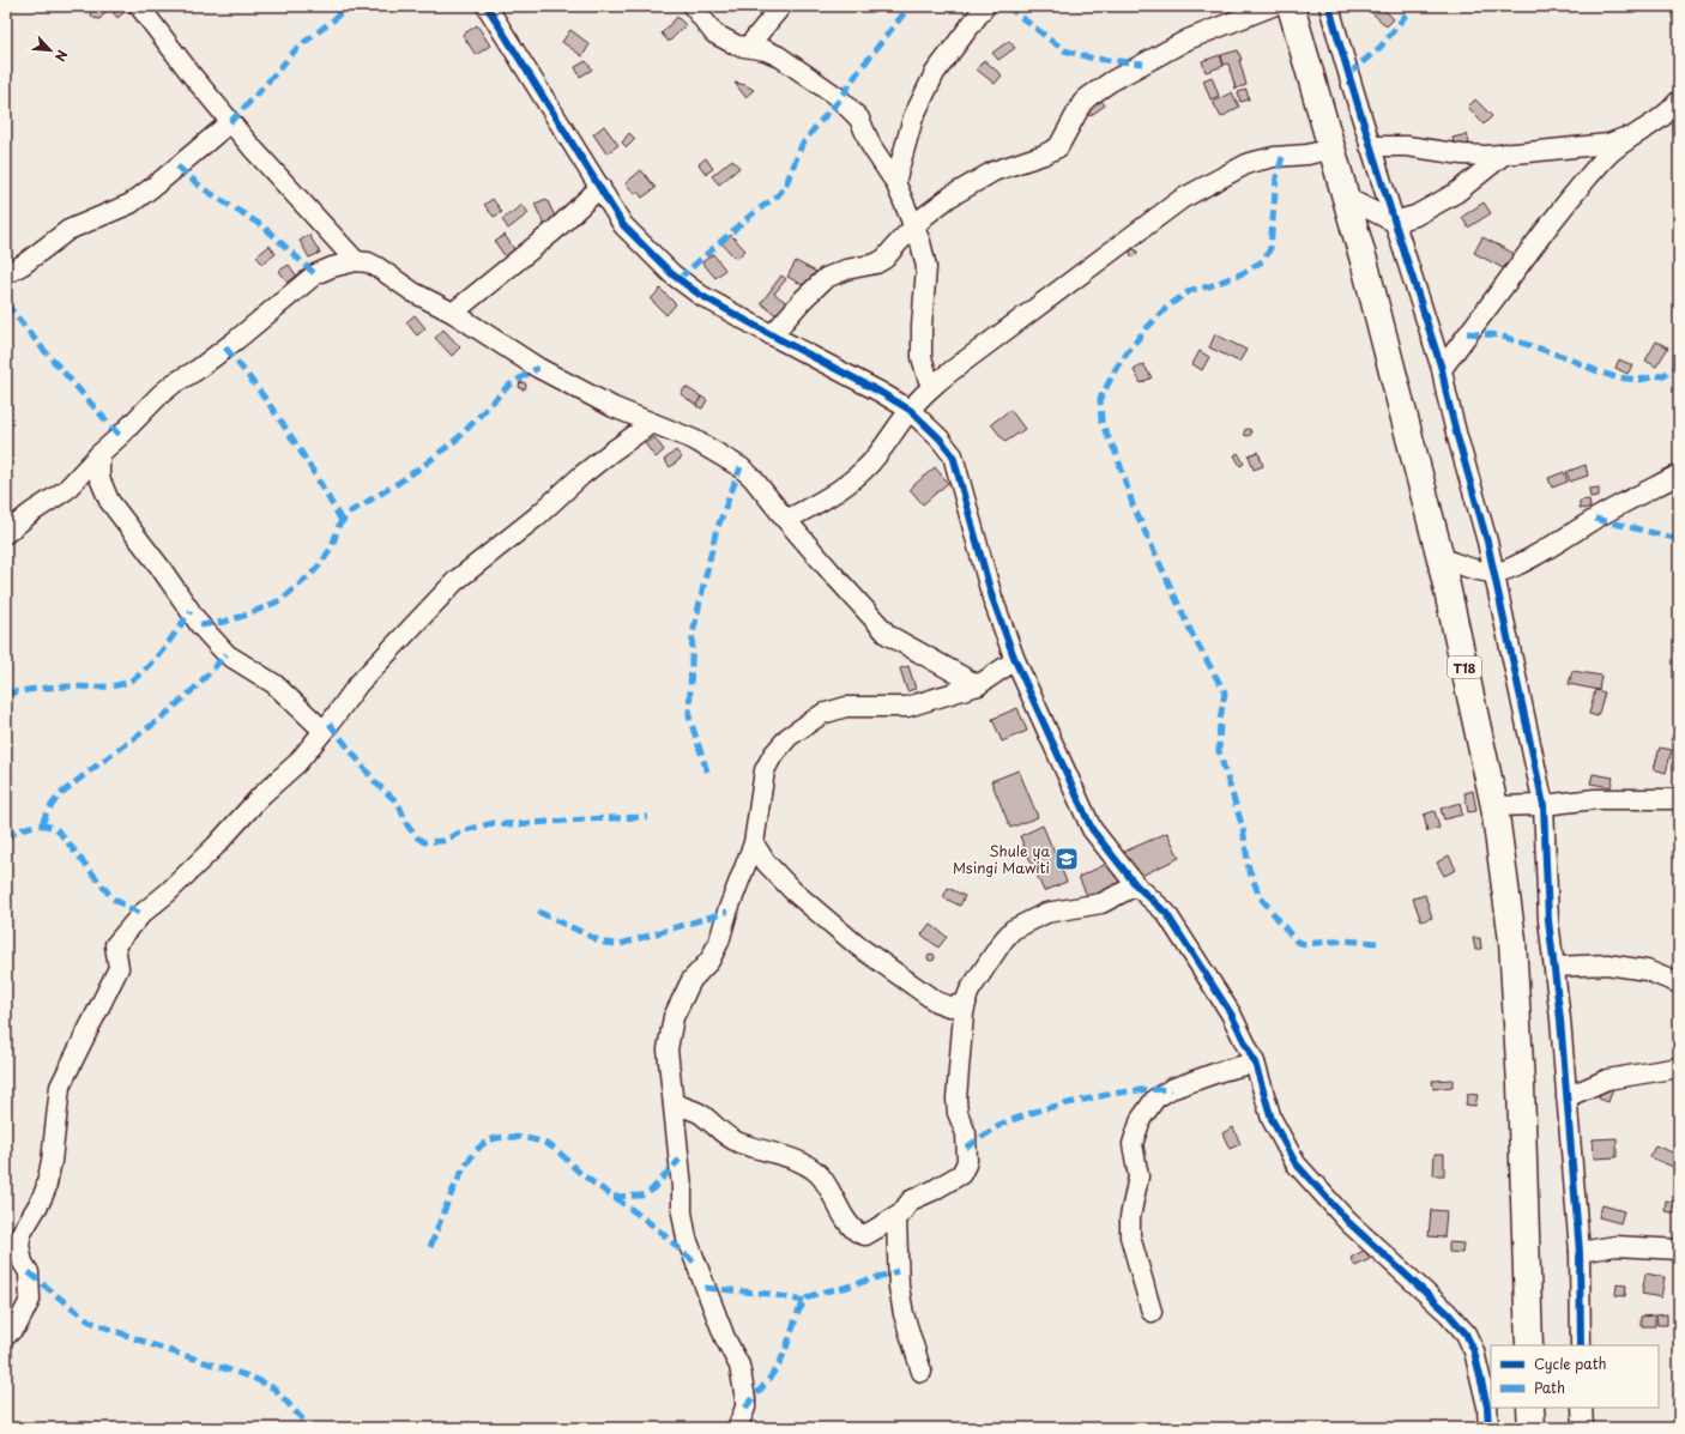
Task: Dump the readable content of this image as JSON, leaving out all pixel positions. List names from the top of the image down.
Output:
{
  "streets": {
    "highway": ["T18"]
  },
  "places": {
    "school or university": ["Shule ya Msingi Mawiti"]
  },
  "legend": ["Cycle path", "Path"],
  "north": "bottom right"
}
